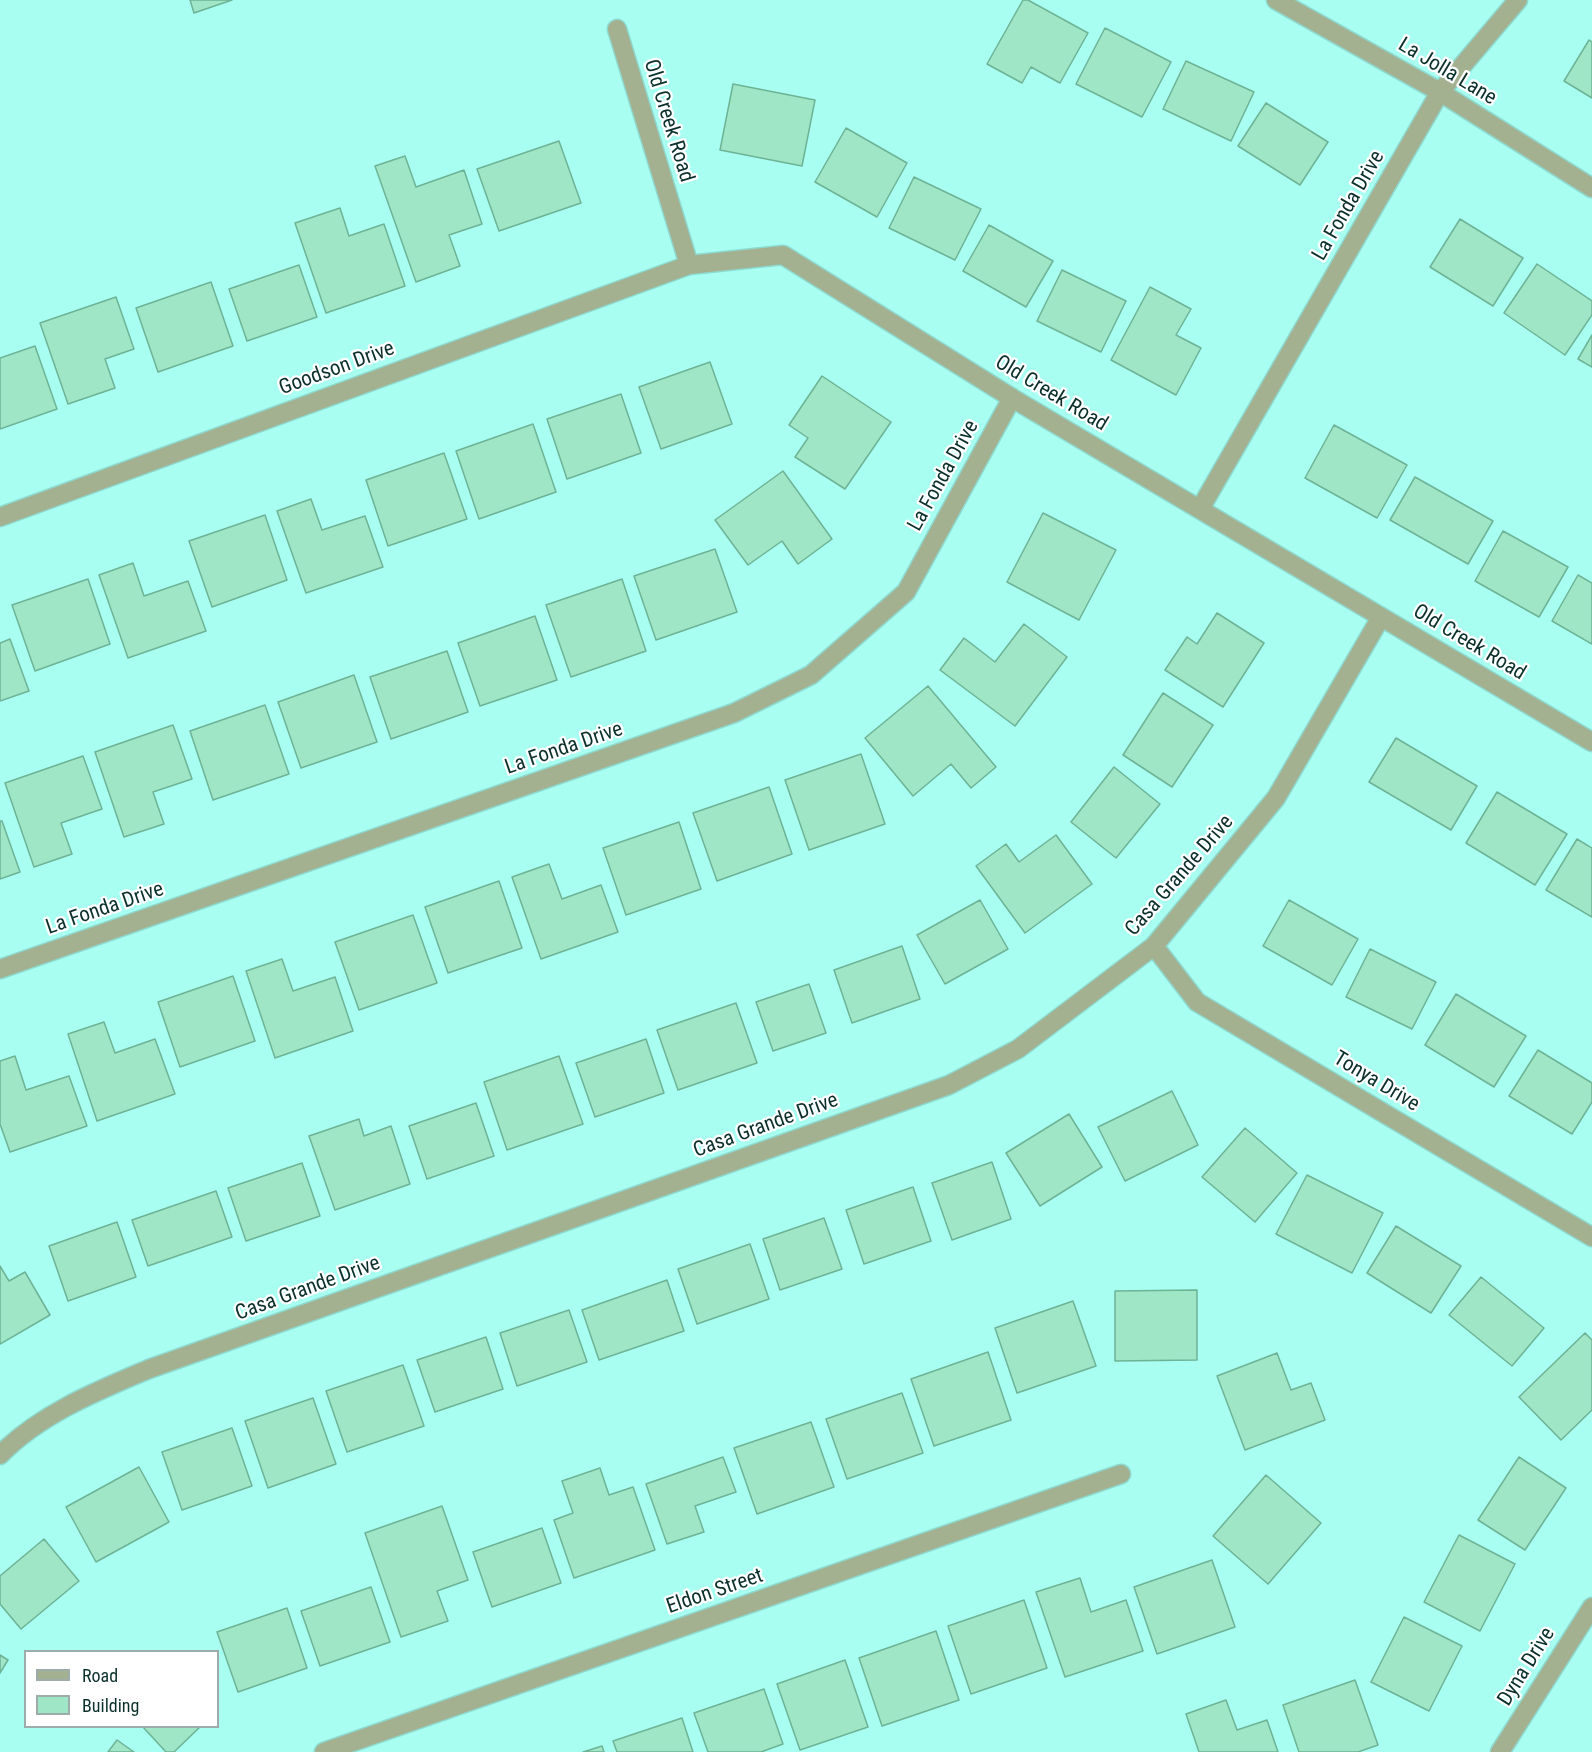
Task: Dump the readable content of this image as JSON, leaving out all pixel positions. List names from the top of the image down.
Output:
{
  "streets": {
    "street": [
      "La Jolla Lane",
      "Old Creek Road",
      "La Fonda Drive",
      "Goodson Drive",
      "Casa Grande Drive",
      "Tonya Drive",
      "Eldon Street",
      "Dyna Drive"
    ]
  },
  "crossings": [
    ["La Jolla Lane", "La Fonda Drive"],
    ["Old Creek Road", "La Fonda Drive"],
    ["Old Creek Road", "Goodson Drive"],
    ["Old Creek Road", "Casa Grande Drive"],
    ["Casa Grande Drive", "Tonya Drive"]
  ],
  "legend": ["Road", "Building"]
}
